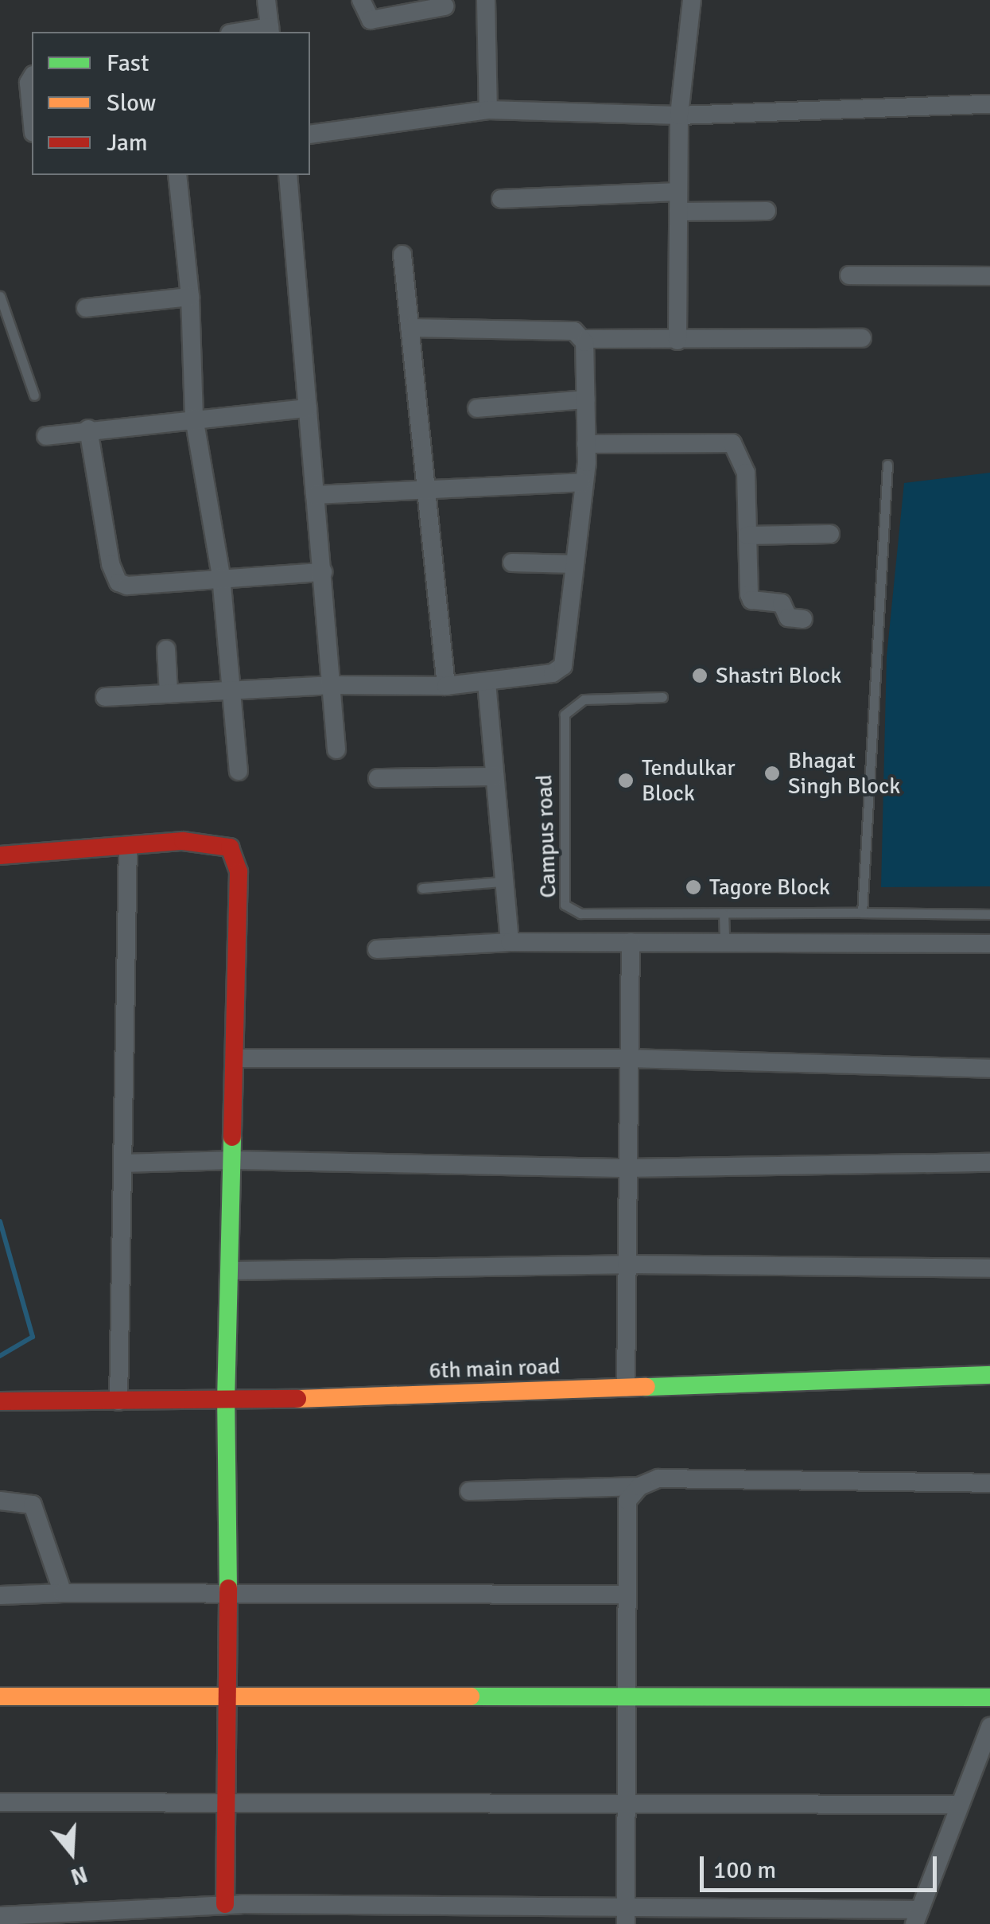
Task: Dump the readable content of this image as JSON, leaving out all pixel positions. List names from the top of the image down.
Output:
{
  "streets": {
    "street": ["6th main road"],
    "lane": ["Campus road"]
  },
  "places": [
    "Shastri Block",
    "Bhagat Singh Block",
    "Tendulkar Block",
    "Tagore Block"
  ],
  "legend": ["Fast", "Slow", "Jam"],
  "scale_bar": "100 m",
  "north": "bottom"
}
